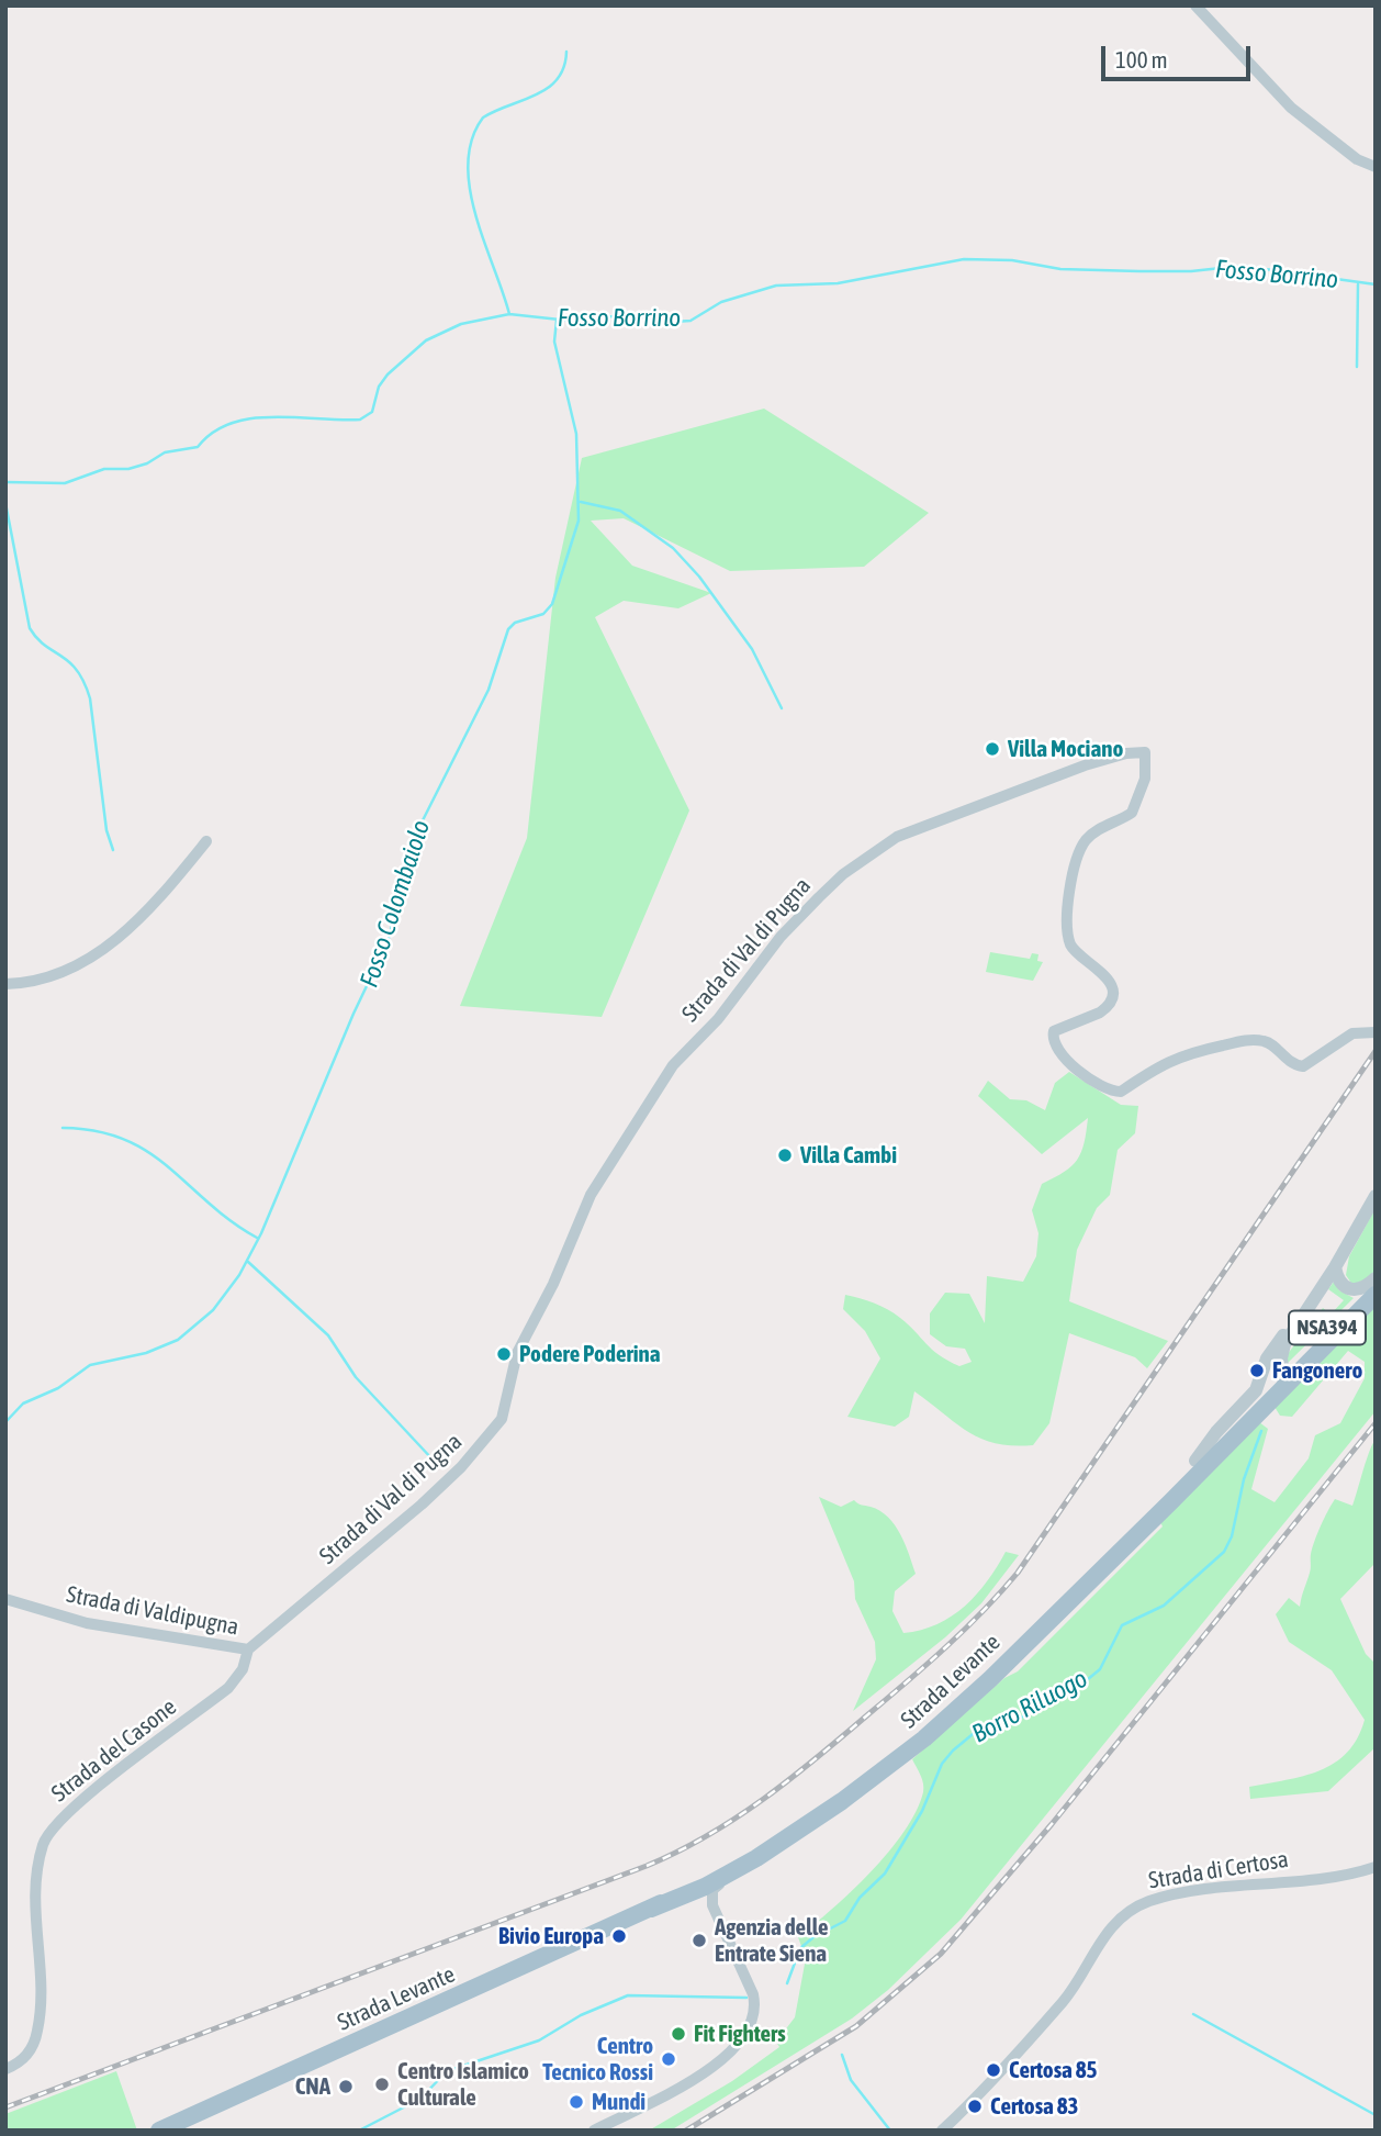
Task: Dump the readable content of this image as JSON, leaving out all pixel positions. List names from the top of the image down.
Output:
{
  "streets": {
    "main road": ["NSA394", "Strada Levante"],
    "street": [
      "Strada di Val di Pugna",
      "Strada di Valdipugna",
      "Strada del Casone",
      "Strada di Certosa"
    ]
  },
  "crossings": [
    ["Strada di Val di Pugna", "Strada di Valdipugna"],
    ["Strada di Val di Pugna", "Strada del Casone"],
    ["NSA394", "Strada Levante"],
    ["Strada di Valdipugna", "Strada del Casone"]
  ],
  "water": ["Fosso Borrino", "Fosso Colombaiolo", "Borro Riluogo"],
  "places": [
    "Villa Mociano",
    "Villa Cambi",
    "Podere Poderina",
    "Fangonero",
    "Bivio Europa",
    "Agenzia delle Entrate Siena",
    "Fit Fighters",
    "Centro Tecnico Rossi",
    "Certosa 85",
    "Centro Islamico Culturale",
    "CNA",
    "Mundi",
    "Certosa 83"
  ],
  "scale_bar": "100 m"
}
